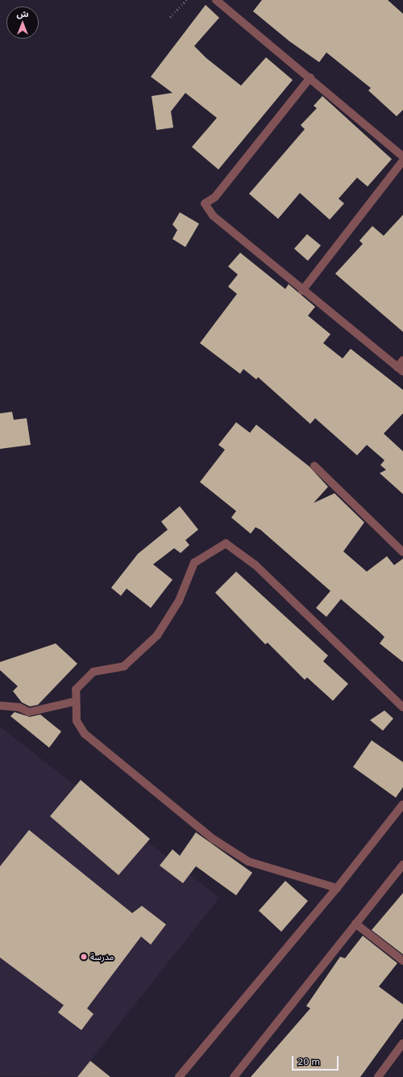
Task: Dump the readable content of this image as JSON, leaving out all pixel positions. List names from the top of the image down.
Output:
{
  "places": ["مدرسة"],
  "scale_bar": "20 m",
  "north": "top"
}
